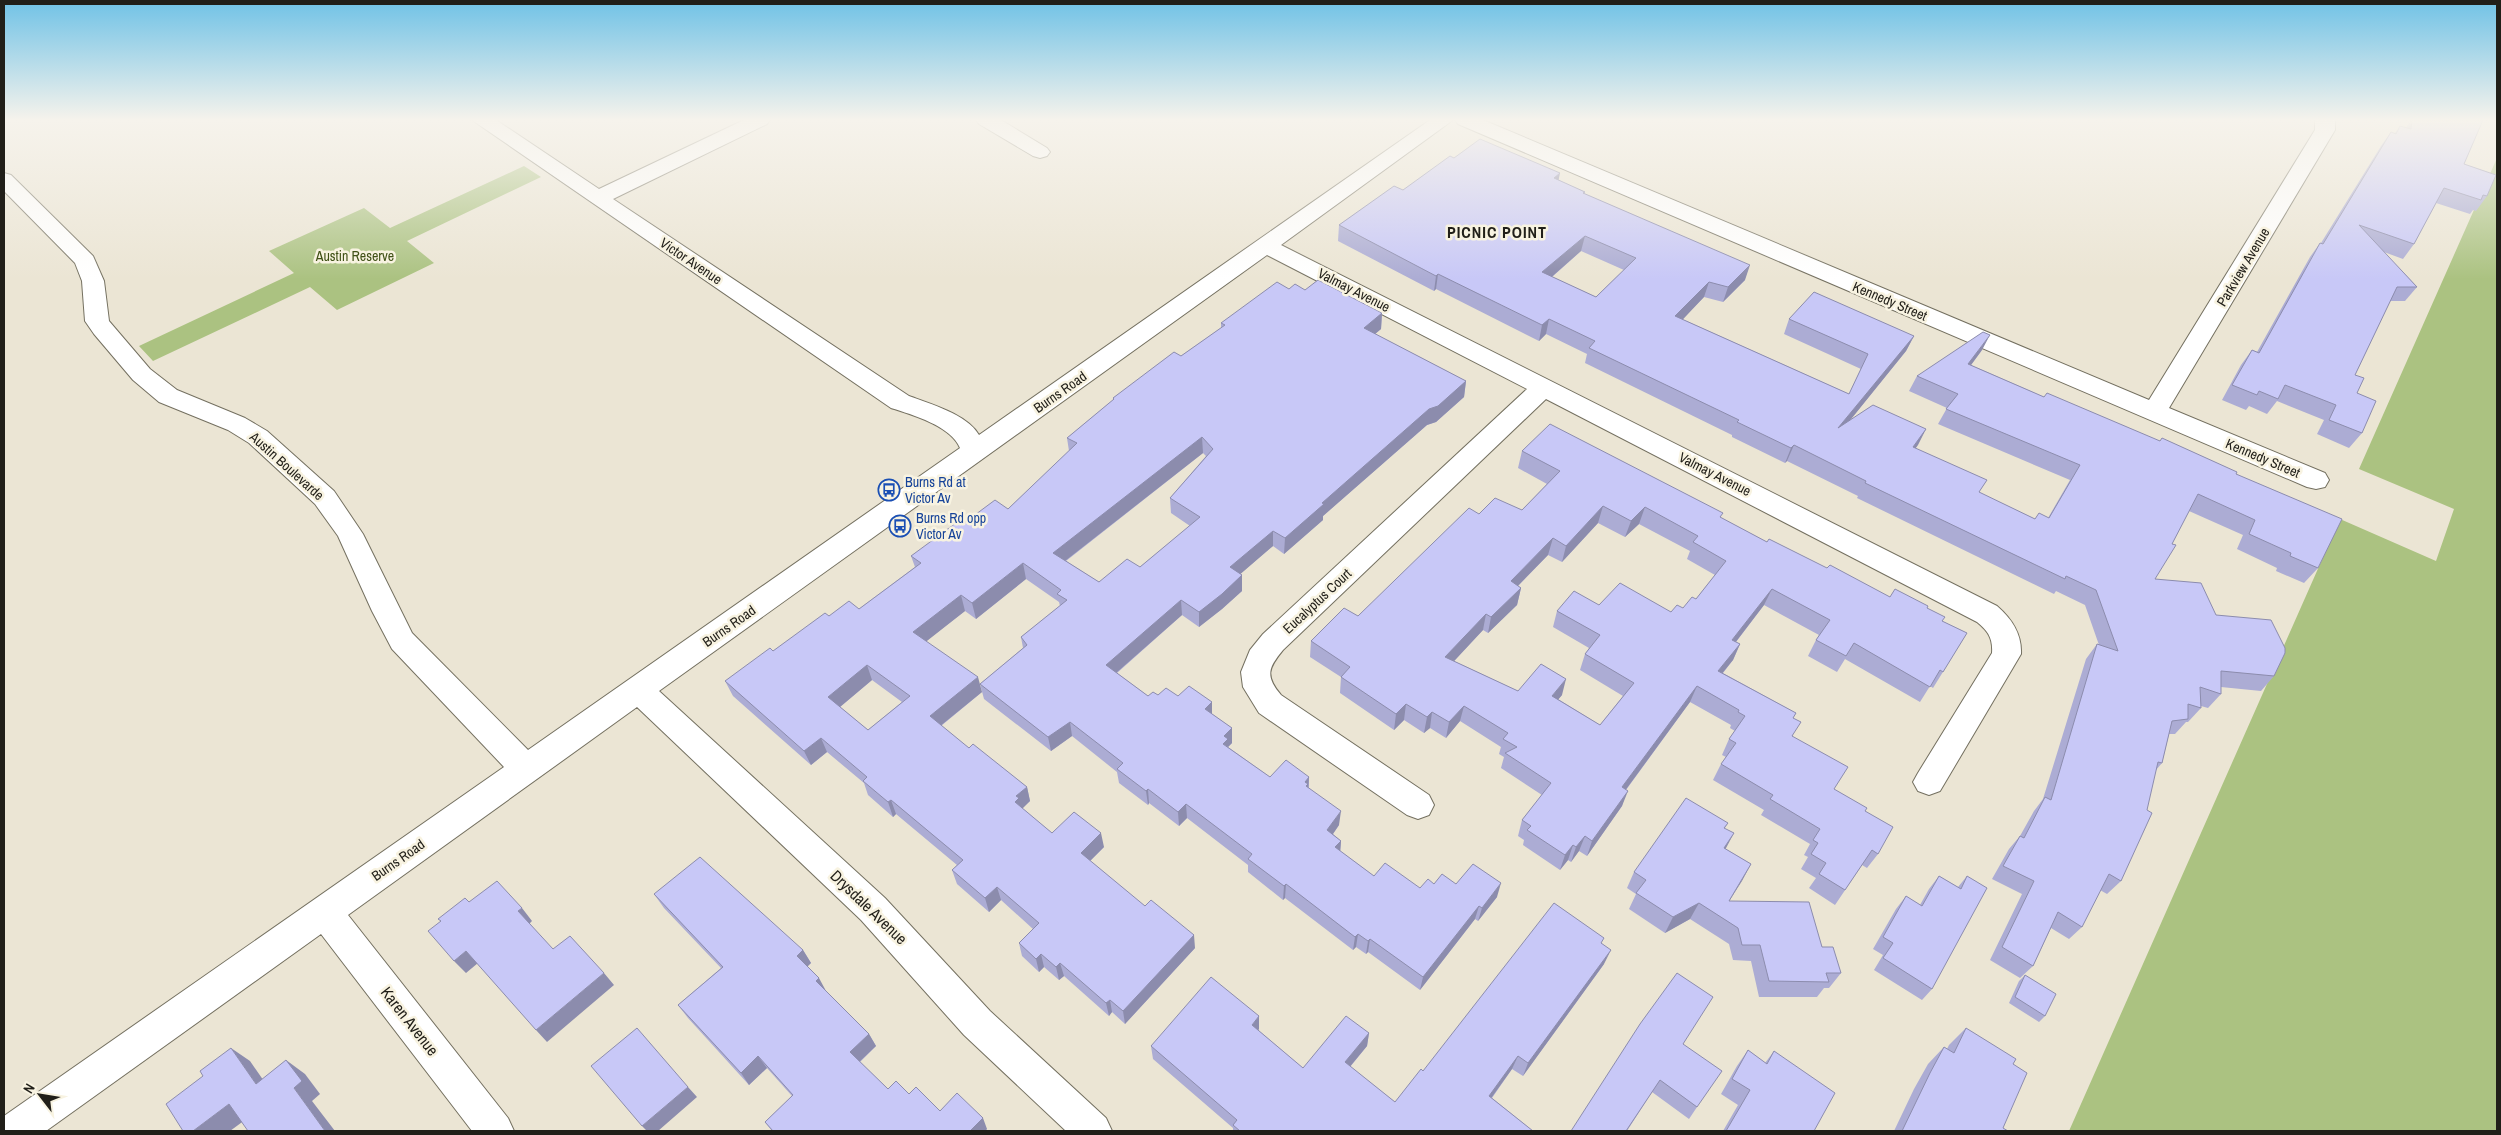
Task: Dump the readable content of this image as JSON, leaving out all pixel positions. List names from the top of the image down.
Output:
{
  "streets": {
    "street": [
      "Victor Avenue",
      "Parkview Avenue",
      "Valmay Avenue",
      "Kennedy Street",
      "Burns Road",
      "Austin Boulevarde",
      "Eucalyptus Court",
      "Drysdale Avenue",
      "Karen Avenue"
    ]
  },
  "crossings": [
    ["Victor Avenue", "Burns Road"],
    ["Parkview Avenue", "Kennedy Street"],
    ["Valmay Avenue", "Burns Road"],
    ["Valmay Avenue", "Eucalyptus Court"],
    ["Burns Road", "Austin Boulevarde"],
    ["Burns Road", "Drysdale Avenue"],
    ["Burns Road", "Karen Avenue"]
  ],
  "districts": ["PICNIC POINT"],
  "parks": ["Austin Reserve"],
  "places": {
    "bus stop": ["Burns Rd at Victor Av", "Burns Rd opp Victor Av"]
  },
  "north": "top left"
}
